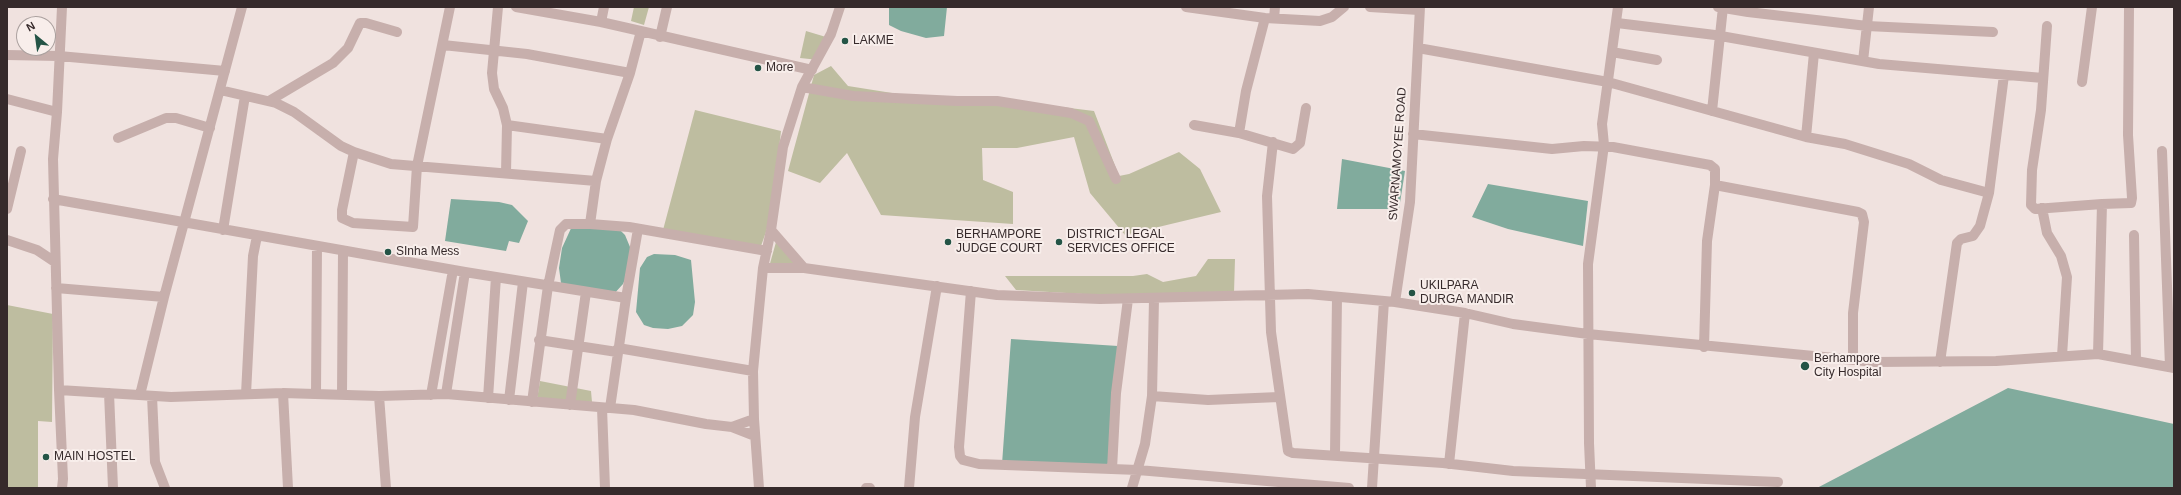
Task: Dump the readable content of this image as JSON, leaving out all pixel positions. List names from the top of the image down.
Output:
{
  "streets": {
    "street": ["SWARNAMOYEE ROAD"]
  },
  "places": [
    "LAKME",
    "More",
    "BERHAMPORE JUDGE COURT",
    "DISTRICT LEGAL SERVICES OFFICE",
    "SInha Mess",
    "UKILPARA DURGA MANDIR",
    "Berhampore City Hospital",
    "MAIN HOSTEL"
  ],
  "north": "top left"
}
